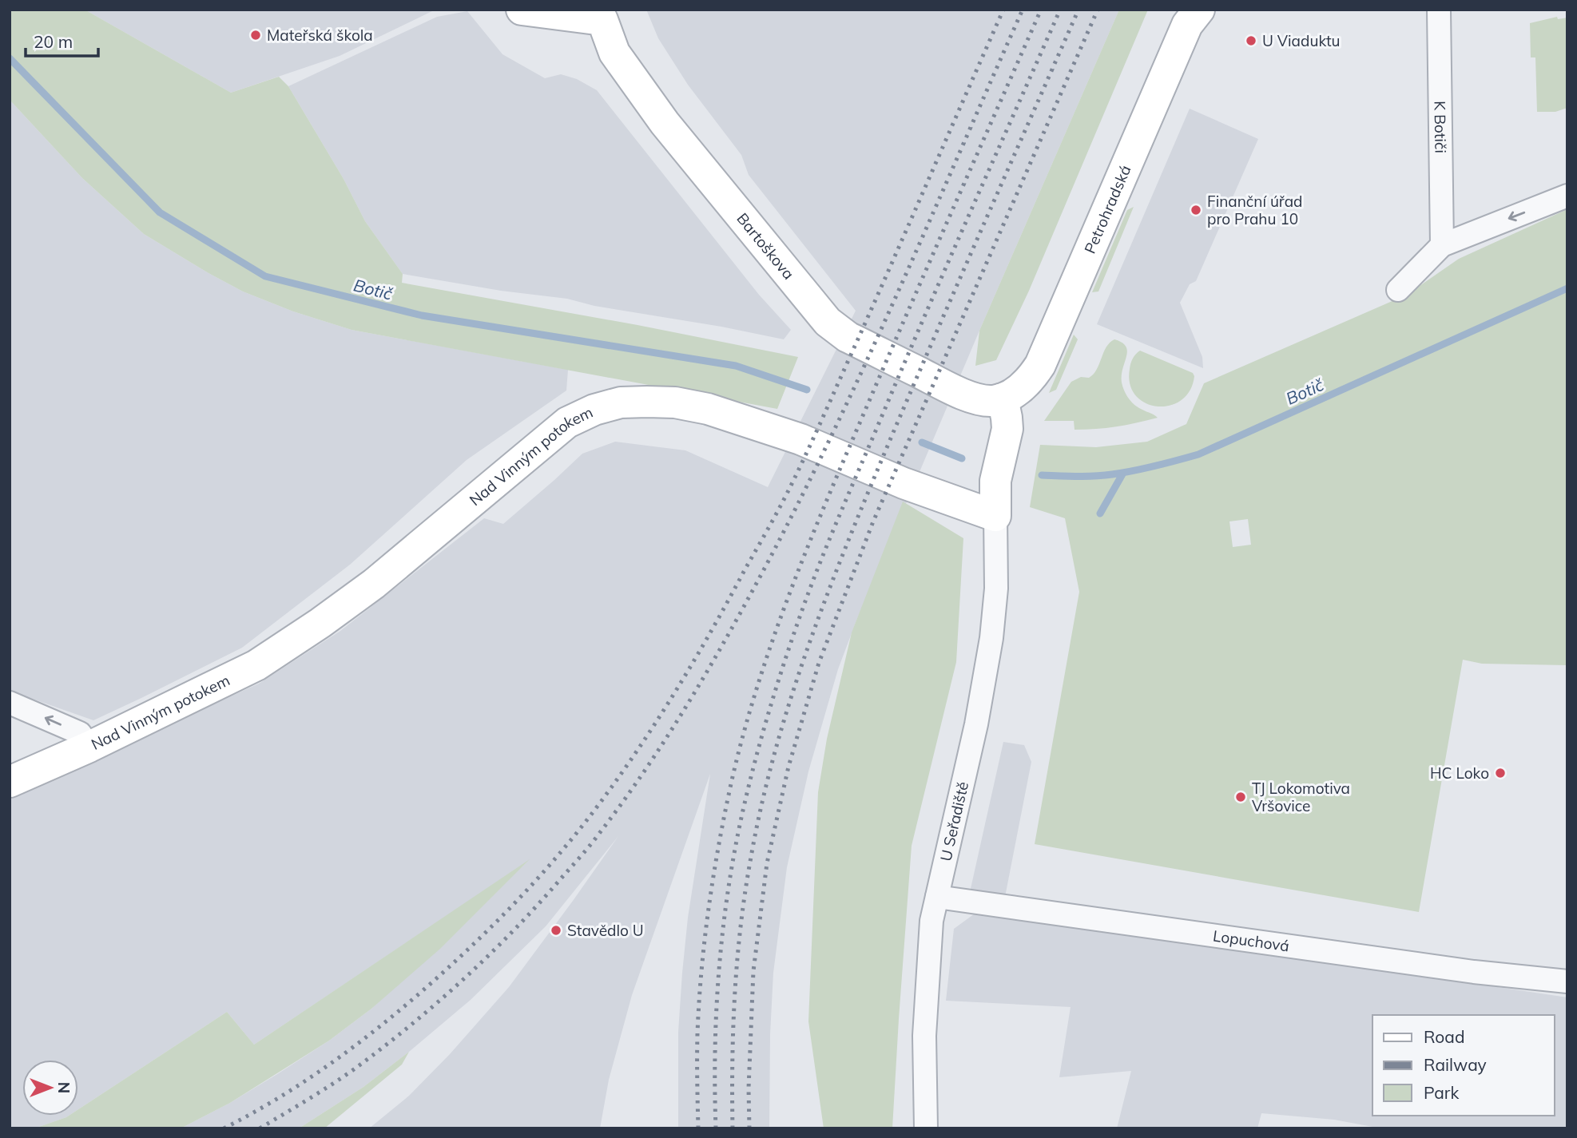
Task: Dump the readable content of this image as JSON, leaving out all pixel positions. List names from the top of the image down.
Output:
{
  "streets": {
    "street": [
      "K Botiči",
      "Petrohradská",
      "Bartoškova",
      "Nad Vinným potokem",
      "U Seřadiště",
      "Lopuchová"
    ]
  },
  "crossings": [
    ["Petrohradská", "Bartoškova"],
    ["Nad Vinným potokem", "U Seřadiště"],
    ["U Seřadiště", "Lopuchová"]
  ],
  "water": ["Botič"],
  "places": [
    "Mateřská škola",
    "U Viaduktu",
    "Finanční úřad pro Prahu 10",
    "HC Loko",
    "TJ Lokomotiva Vršovice",
    "Stavědlo U"
  ],
  "legend": ["Road", "Railway", "Park"],
  "scale_bar": "20 m",
  "north": "right"
}
